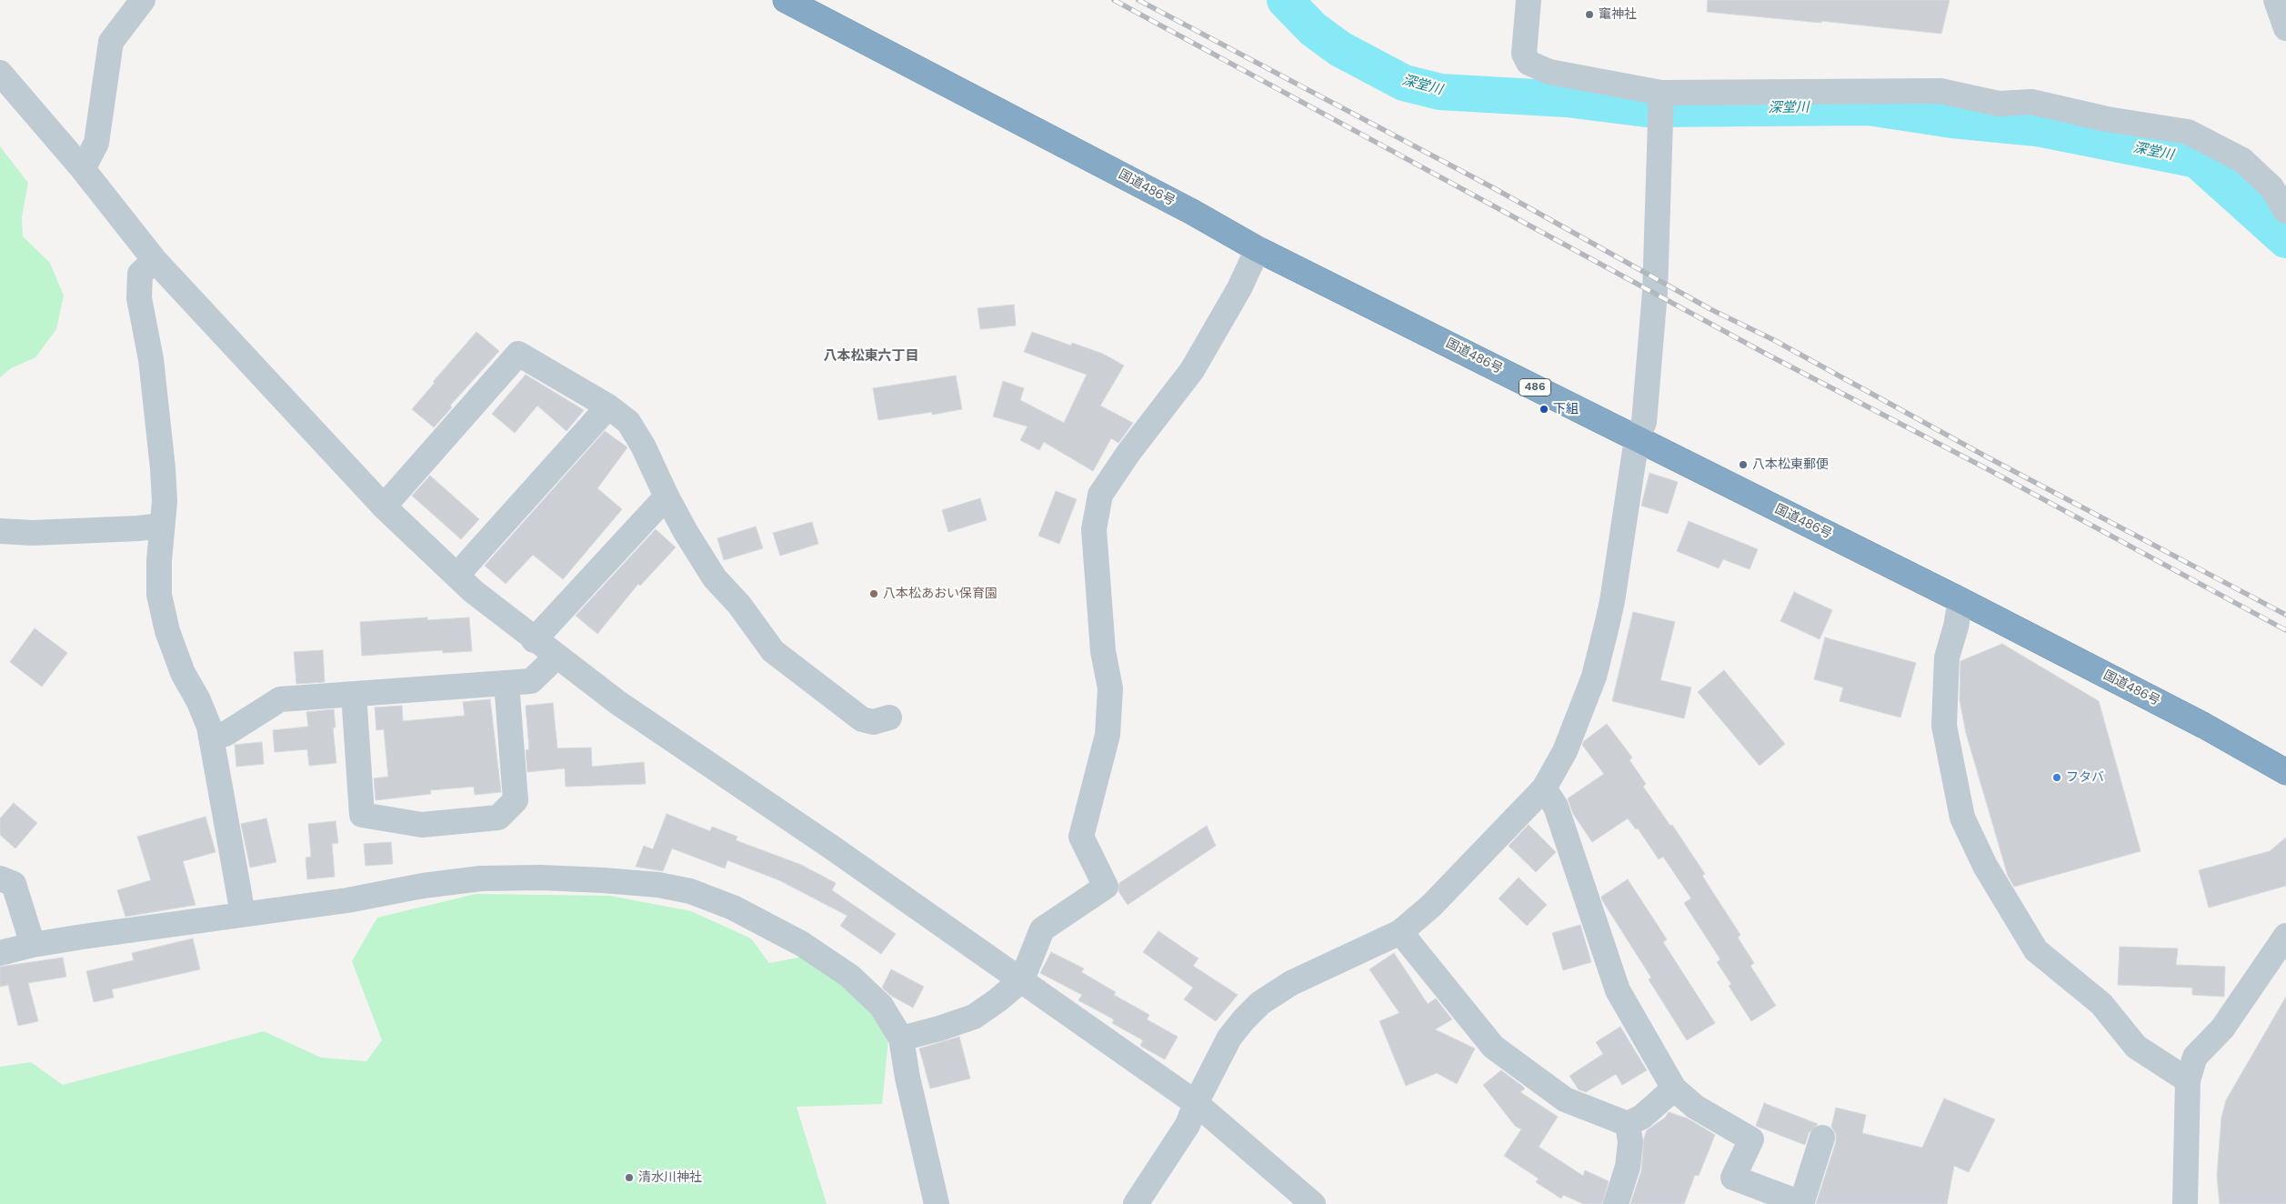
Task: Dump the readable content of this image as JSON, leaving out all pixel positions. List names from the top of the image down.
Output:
{
  "streets": {
    "highway": ["国道486号", "486"]
  },
  "districts": ["八本松東六丁目"],
  "water": ["深堂川"],
  "places": [
    "竃神社",
    "下組",
    "八本松東郵便",
    "八本松あおい保育園",
    "フタバ",
    "清水川神社"
  ]
}
